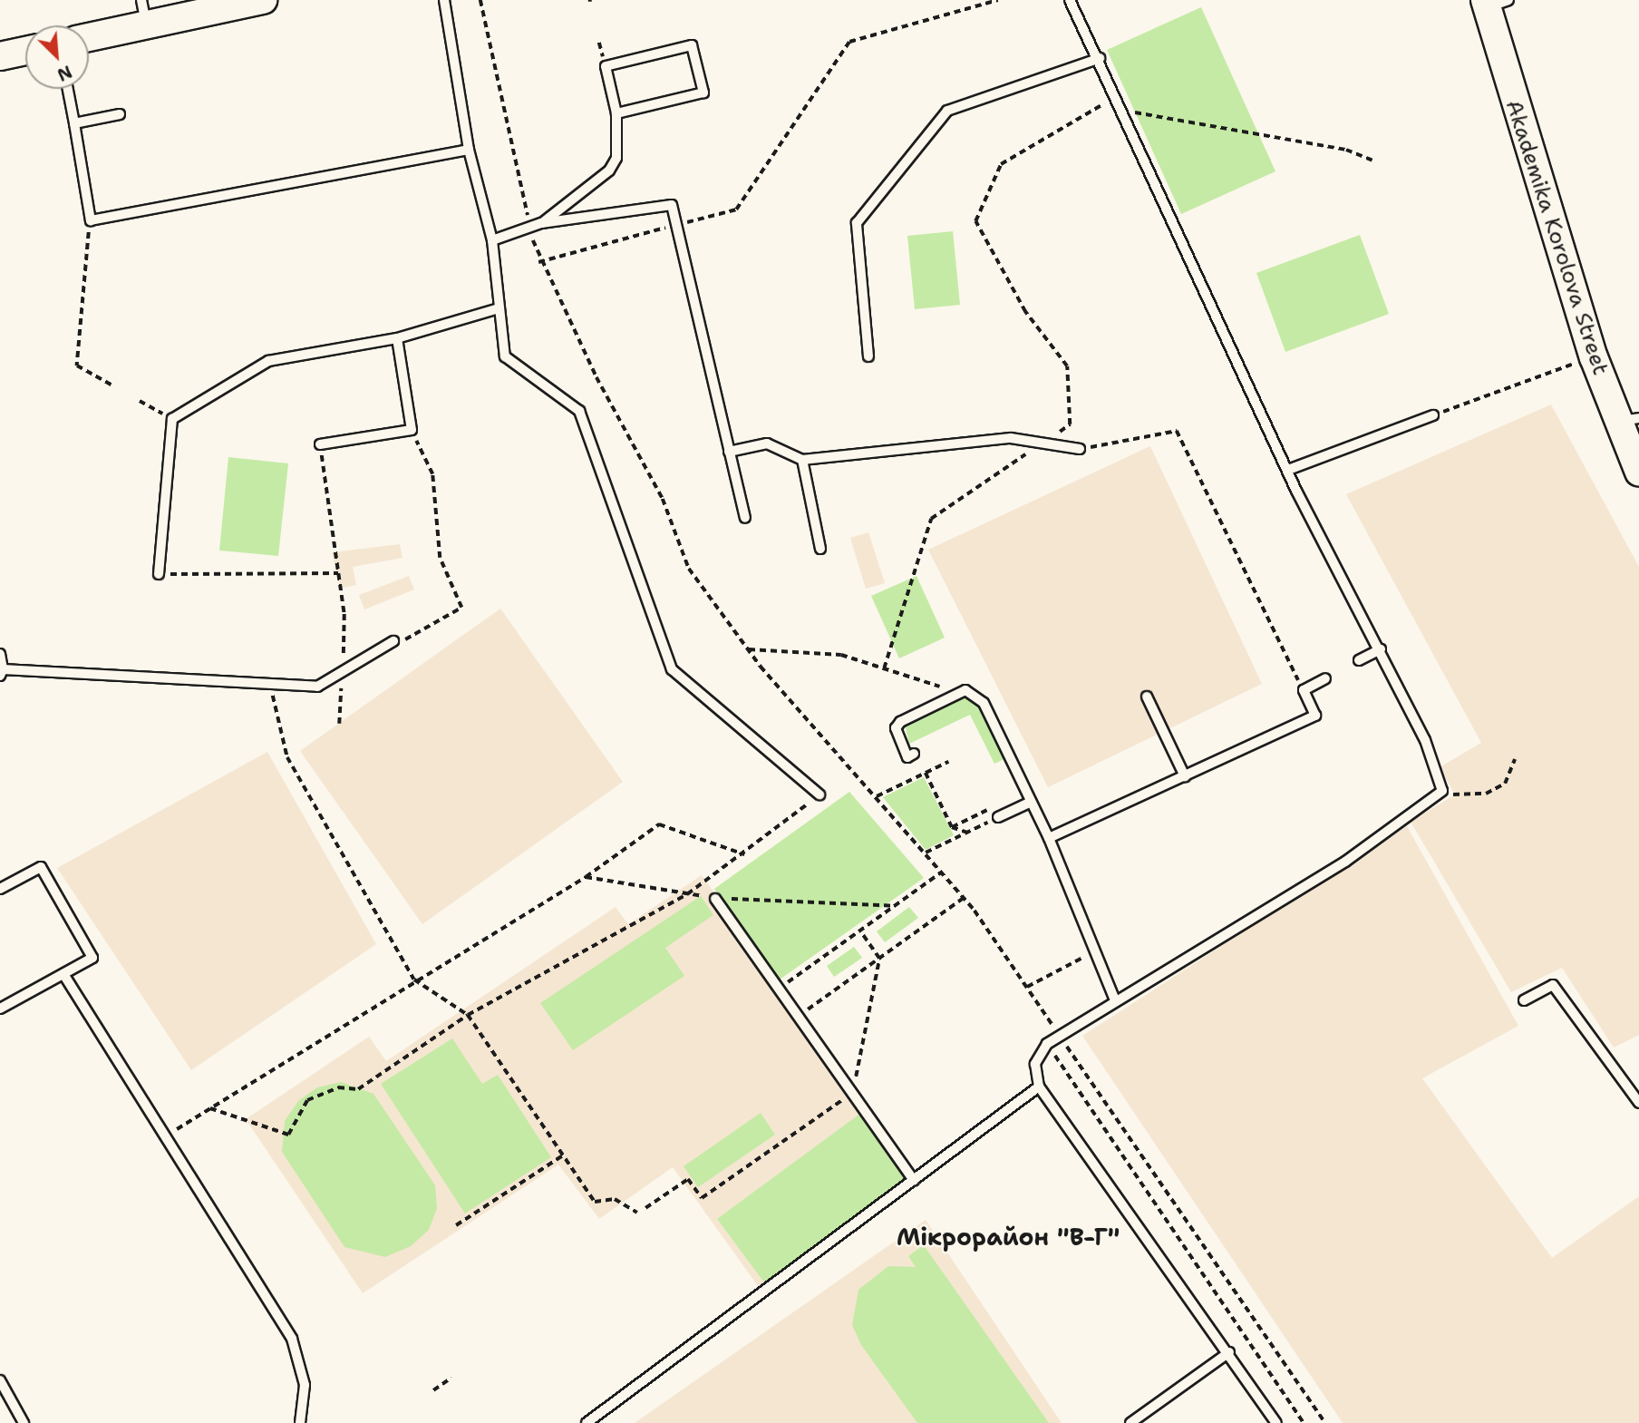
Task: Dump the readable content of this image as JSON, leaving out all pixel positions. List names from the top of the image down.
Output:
{
  "streets": {
    "main road": ["Akademika Korolova Street"]
  },
  "districts": ["Мікрорайон \"В-Г\""],
  "north": "bottom right"
}
